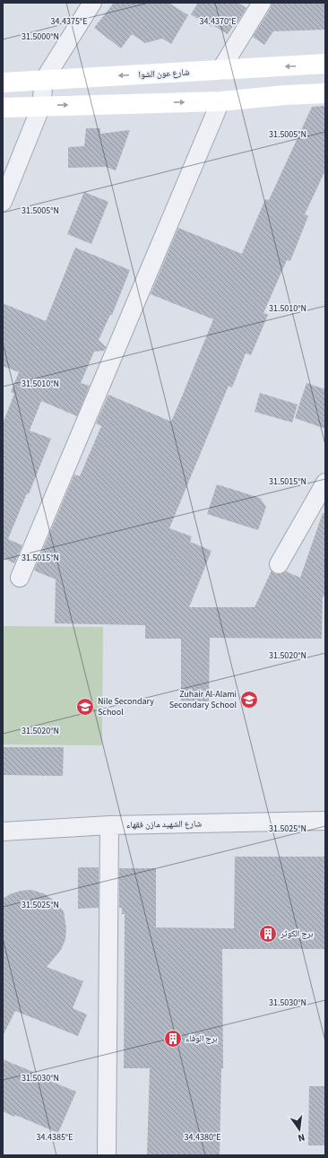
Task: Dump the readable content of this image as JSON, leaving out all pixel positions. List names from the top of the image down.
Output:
{
  "streets": {
    "main road": ["شارع عون الشوا"],
    "street": ["شارع الشهيد مازن فقهاء"]
  },
  "places": {
    "school or university": ["Zuhair Al-Alami Secondary School", "Nile Secondary School"],
    "building": ["برج الكوثر", "برج الوفاء"]
  },
  "north": "bottom",
  "coordinates": [
    "34.4375°E",
    "34.4370°E",
    "31.5000°N",
    "31.5005°N",
    "31.5010°N",
    "31.5015°N",
    "31.5020°N",
    "31.5025°N",
    "31.5030°N",
    "34.4385°E",
    "34.4380°E"
  ]
}
